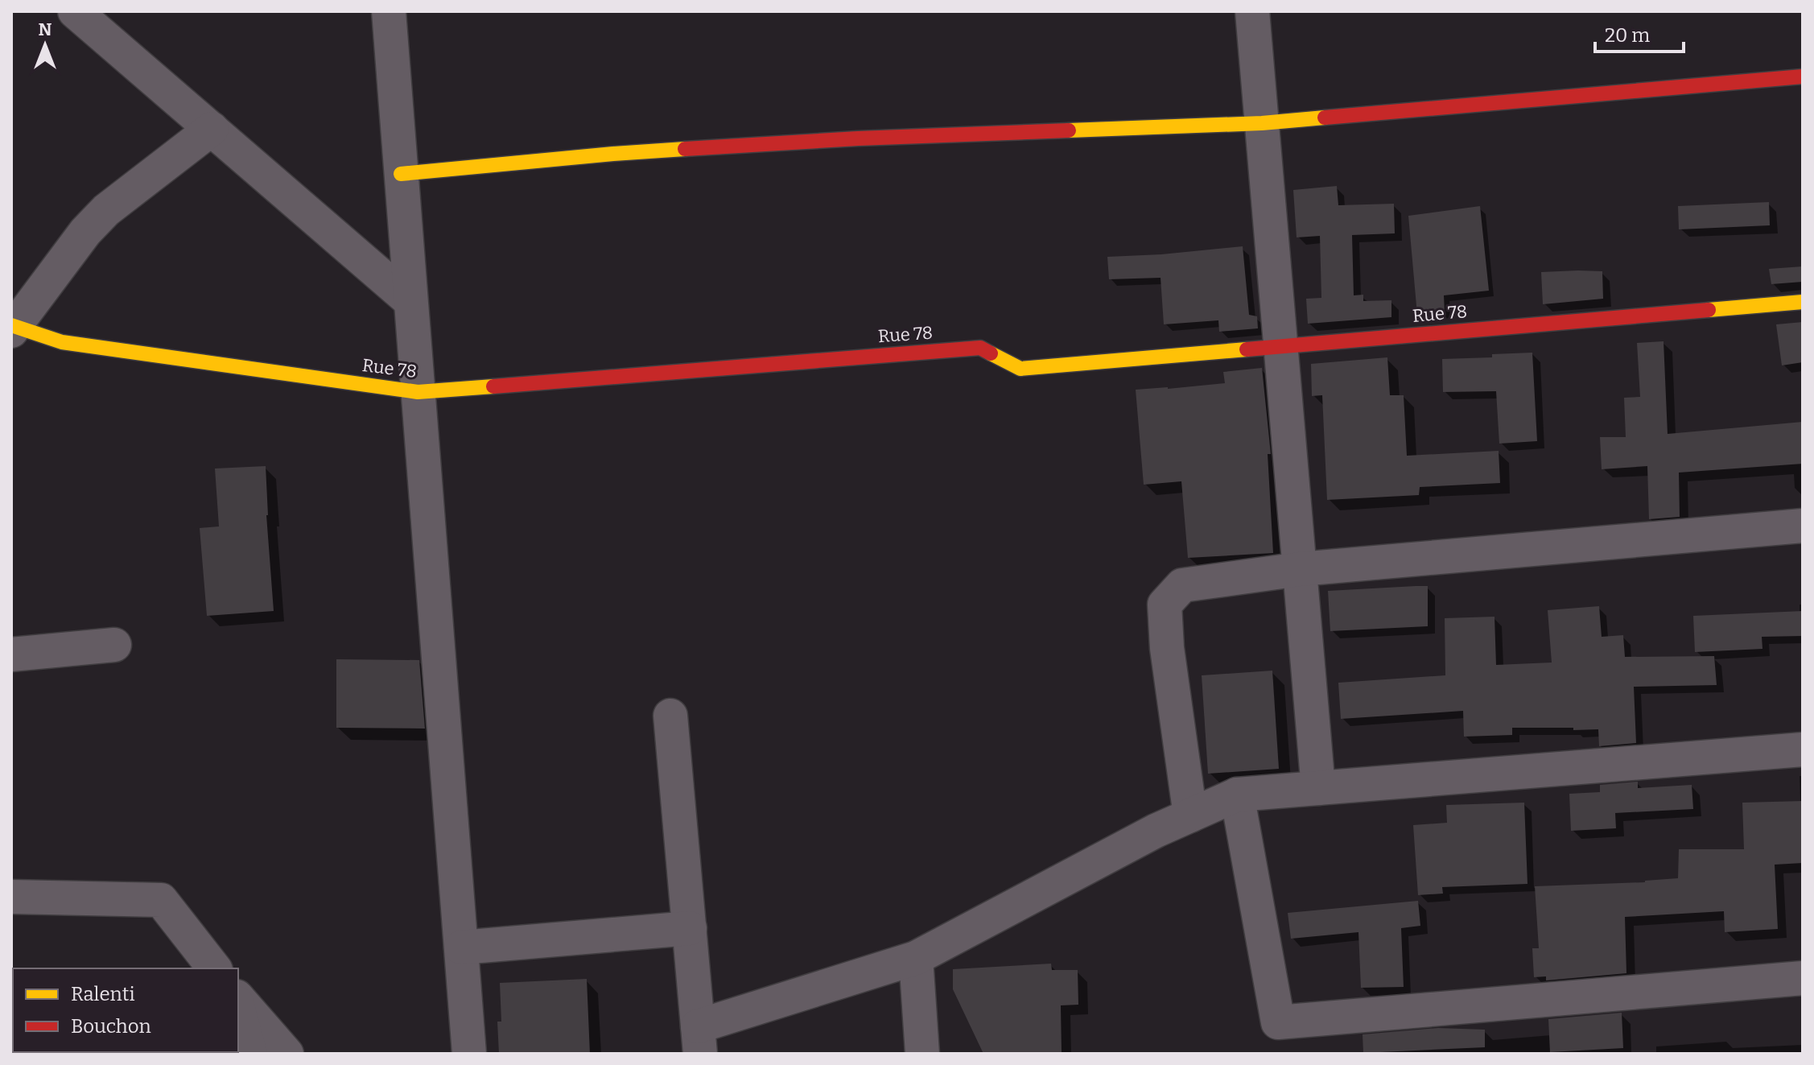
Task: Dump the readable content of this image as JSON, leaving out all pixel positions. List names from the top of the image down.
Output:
{
  "streets": {
    "street": ["Rue 78"]
  },
  "legend": ["Ralenti", "Bouchon"],
  "scale_bar": "20 m",
  "north": "top"
}
